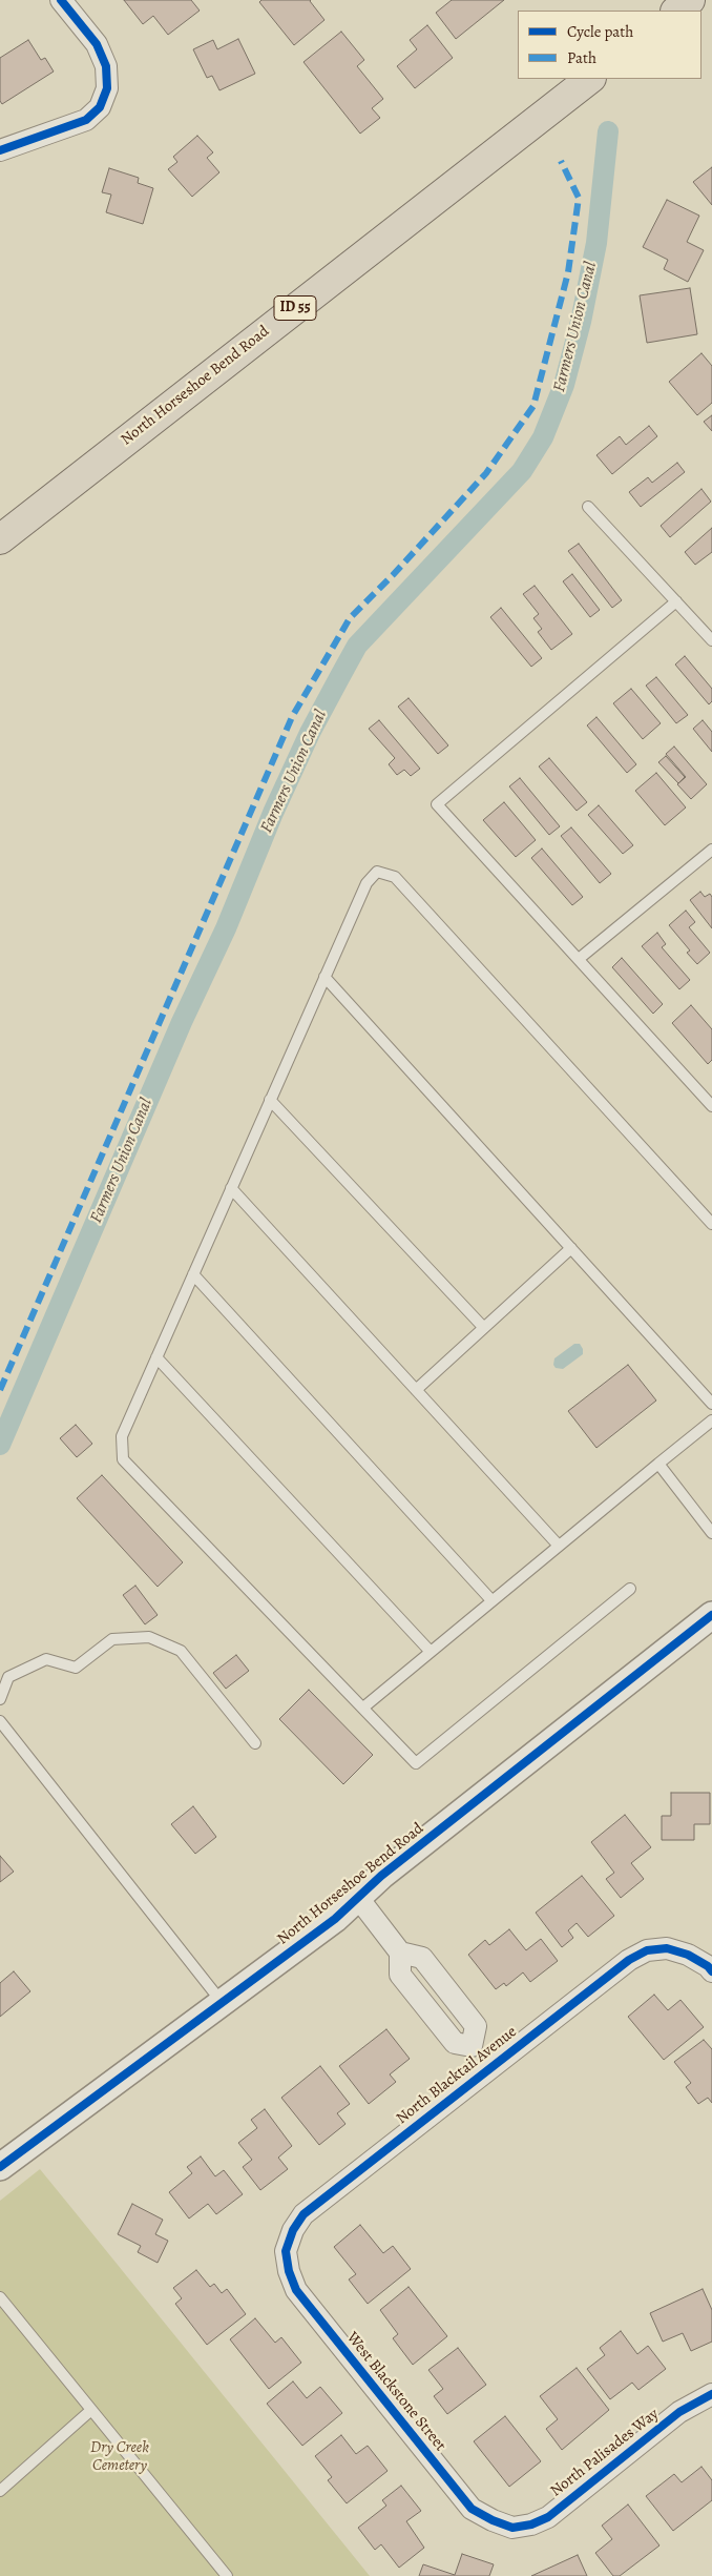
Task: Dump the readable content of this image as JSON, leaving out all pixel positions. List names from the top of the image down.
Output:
{
  "streets": {
    "highway": ["ID 55", "North Horseshoe Bend Road"],
    "street": ["North Blacktail Avenue", "West Blackstone Street", "North Palisades Way"]
  },
  "crossings": [
    ["North Blacktail Avenue", "West Blackstone Street"],
    ["West Blackstone Street", "North Palisades Way"]
  ],
  "water": ["Farmers Union Canal"],
  "parks": ["Dry Creek Cemetery"],
  "legend": ["Cycle path", "Path"]
}
